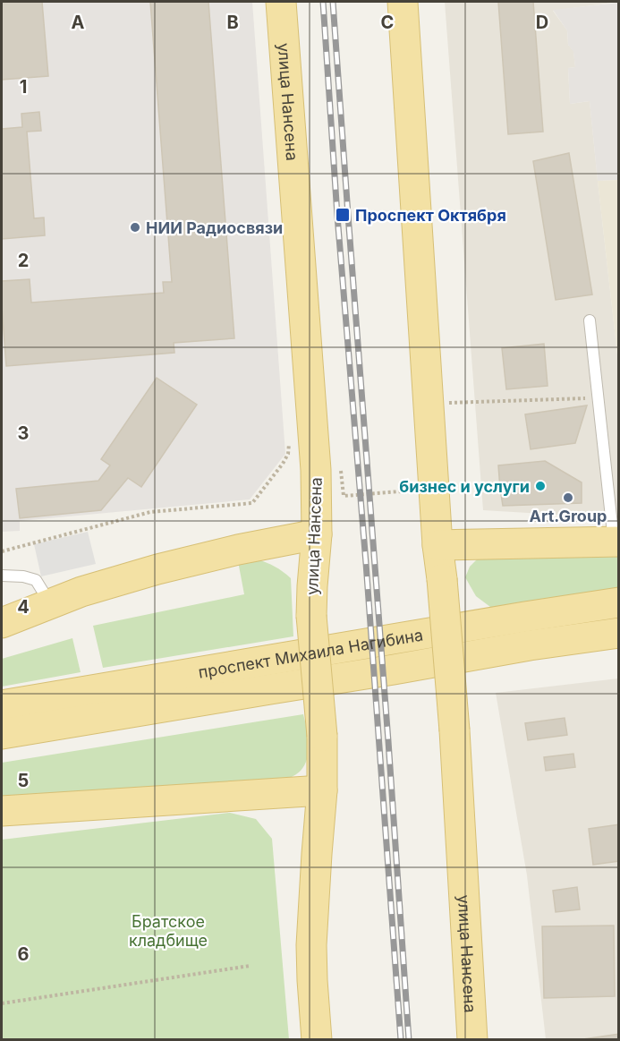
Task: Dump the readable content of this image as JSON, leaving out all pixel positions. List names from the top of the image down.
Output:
{
  "streets": {
    "main road": ["улица Нансена", "проспект Михаила Нагибина"]
  },
  "parks": ["Братское кладбище"],
  "places": {
    "transit": ["Проспект Октября"],
    "other": ["НИИ Радиосвязи", "бизнес и услуги", "Art.Group"]
  },
  "grid": {
    "columns": [
      "A",
      "B",
      "C",
      "D"
    ],
    "rows": [
      "1",
      "2",
      "3",
      "4",
      "5",
      "6"
    ]
  }
}
